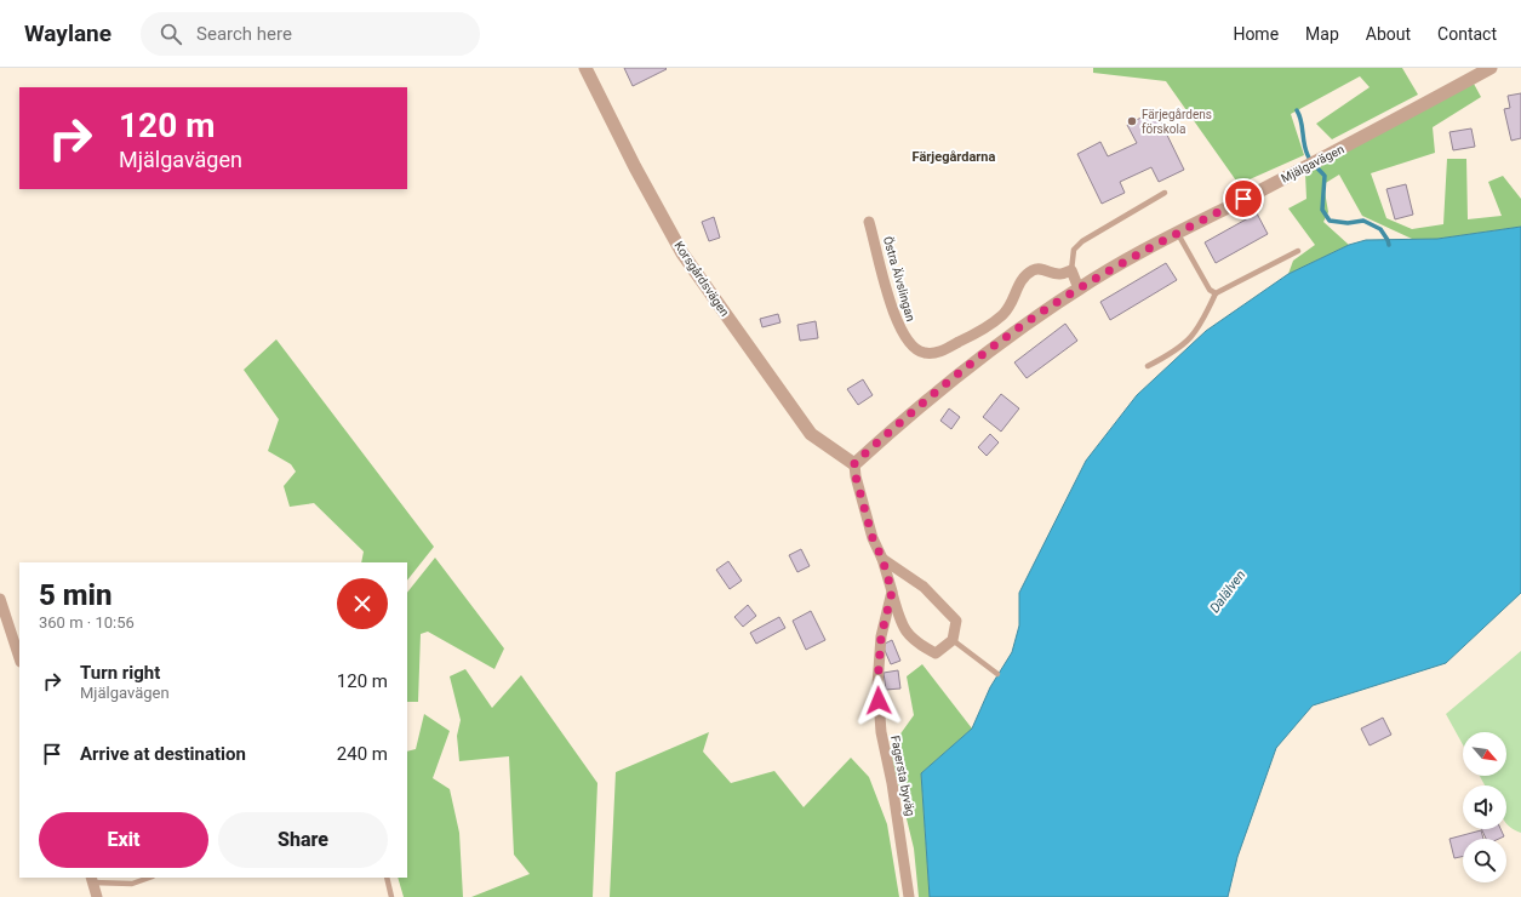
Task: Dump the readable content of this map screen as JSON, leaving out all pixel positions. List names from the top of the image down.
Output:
{
  "streets": {
    "street": [
      "Mjälgavägen",
      "Korsgårdsvägen",
      "Östra Älvslingan",
      "Fagersta byväg"
    ]
  },
  "crossings": [
    ["Mjälgavägen", "Korsgårdsvägen"]
  ],
  "districts": ["Färjegårdarna"],
  "water": ["Dalälven"],
  "places": ["Färjegårdens förskola"],
  "north": "bottom right",
  "page": {
    "header": "Waylane",
    "search": "Search here",
    "nav": [
      "Home",
      "Map",
      "About",
      "Contact"
    ],
    "turn": ["120 m", "Mjälgavägen"],
    "heading": ["5 min", "360 m · 10:56"],
    "list": [
      {
        "name": "Turn right",
        "note": "Mjälgavägen",
        "value": "120 m"
      },
      {
        "name": "Arrive at destination",
        "value": "240 m"
      }
    ],
    "buttons": ["Exit", "Share"]
  }
}
